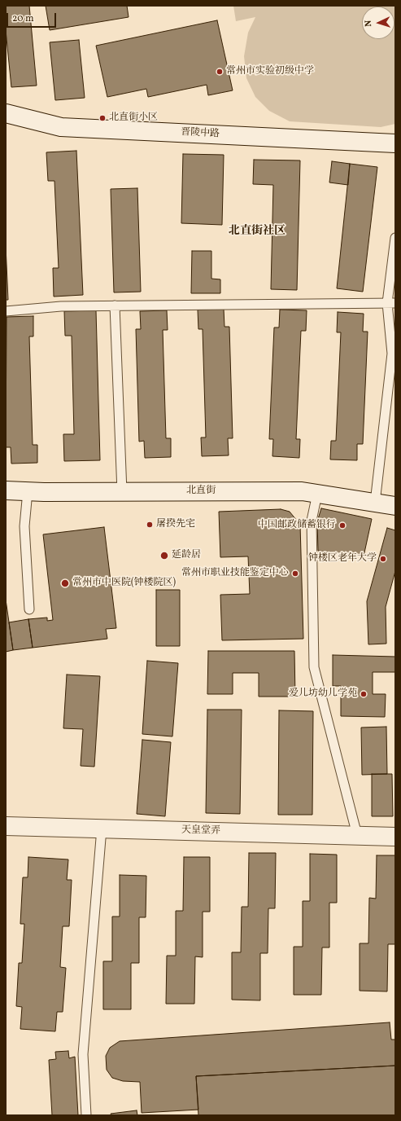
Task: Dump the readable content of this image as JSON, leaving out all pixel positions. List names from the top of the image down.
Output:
{
  "streets": {
    "street": ["晋陵中路", "北直街", "天皇堂弄"]
  },
  "districts": ["北直街社区"],
  "places": [
    "常州市实验初级中学",
    "北直街小区",
    "屠揆先宅",
    "中国邮政储蓄银行",
    "延龄居",
    "钟楼区老年大学",
    "常州市职业技能鉴定中心",
    "常州市中医院(钟楼院区)",
    "爱儿坊幼儿学苑"
  ],
  "scale_bar": "20 m",
  "north": "left"
}
